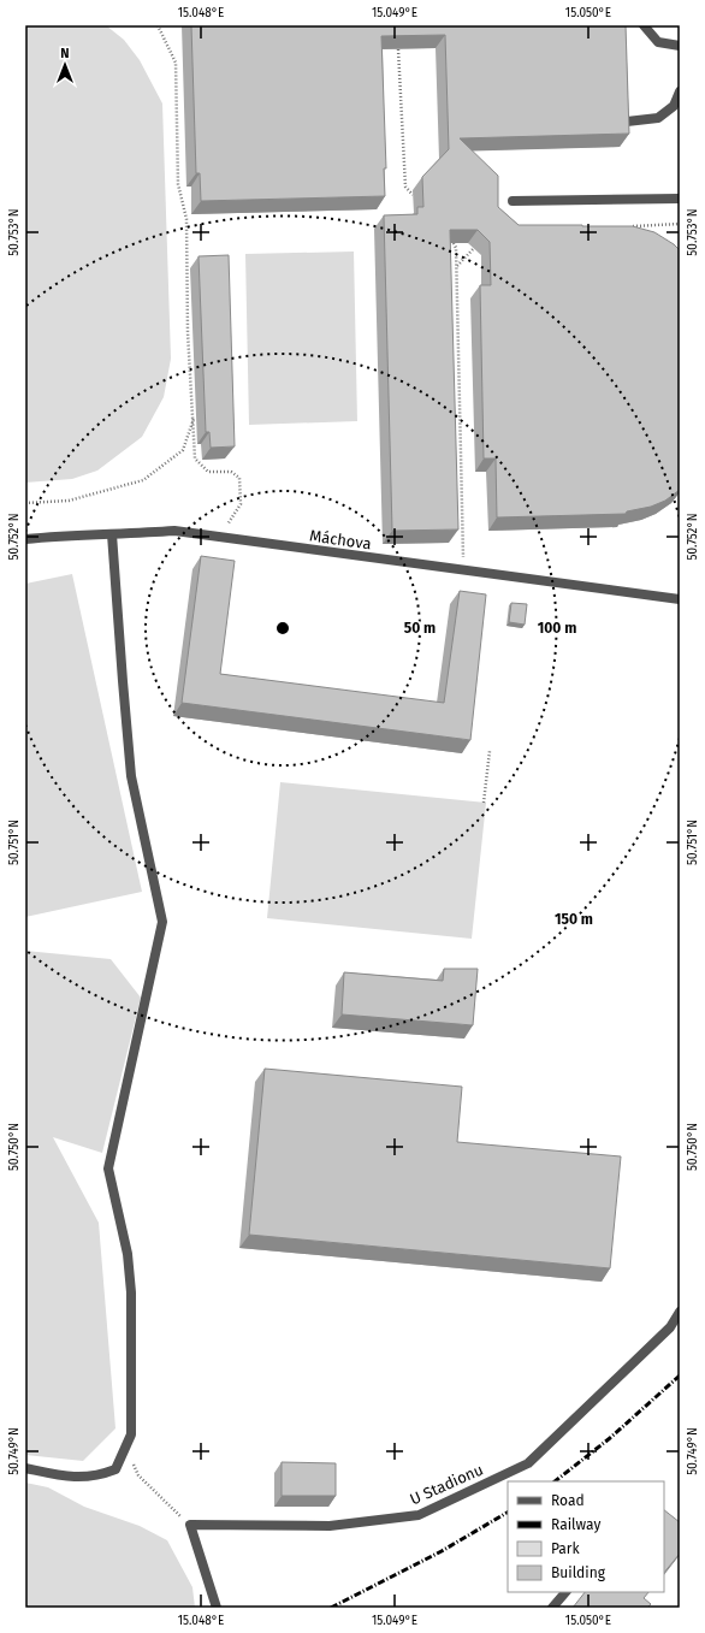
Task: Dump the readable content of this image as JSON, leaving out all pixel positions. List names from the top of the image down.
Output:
{
  "streets": {
    "street": ["Máchova", "U Stadionu"]
  },
  "legend": [
    "Road",
    "Railway",
    "Park",
    "Building"
  ],
  "north": "top",
  "coordinates": [
    "15.048°E",
    "15.049°E",
    "15.050°E",
    "50.753°N",
    "50.752°N",
    "50.751°N",
    "50.750°N",
    "50.749°N"
  ],
  "rings": ["50 m", "100 m", "150 m"]
}
